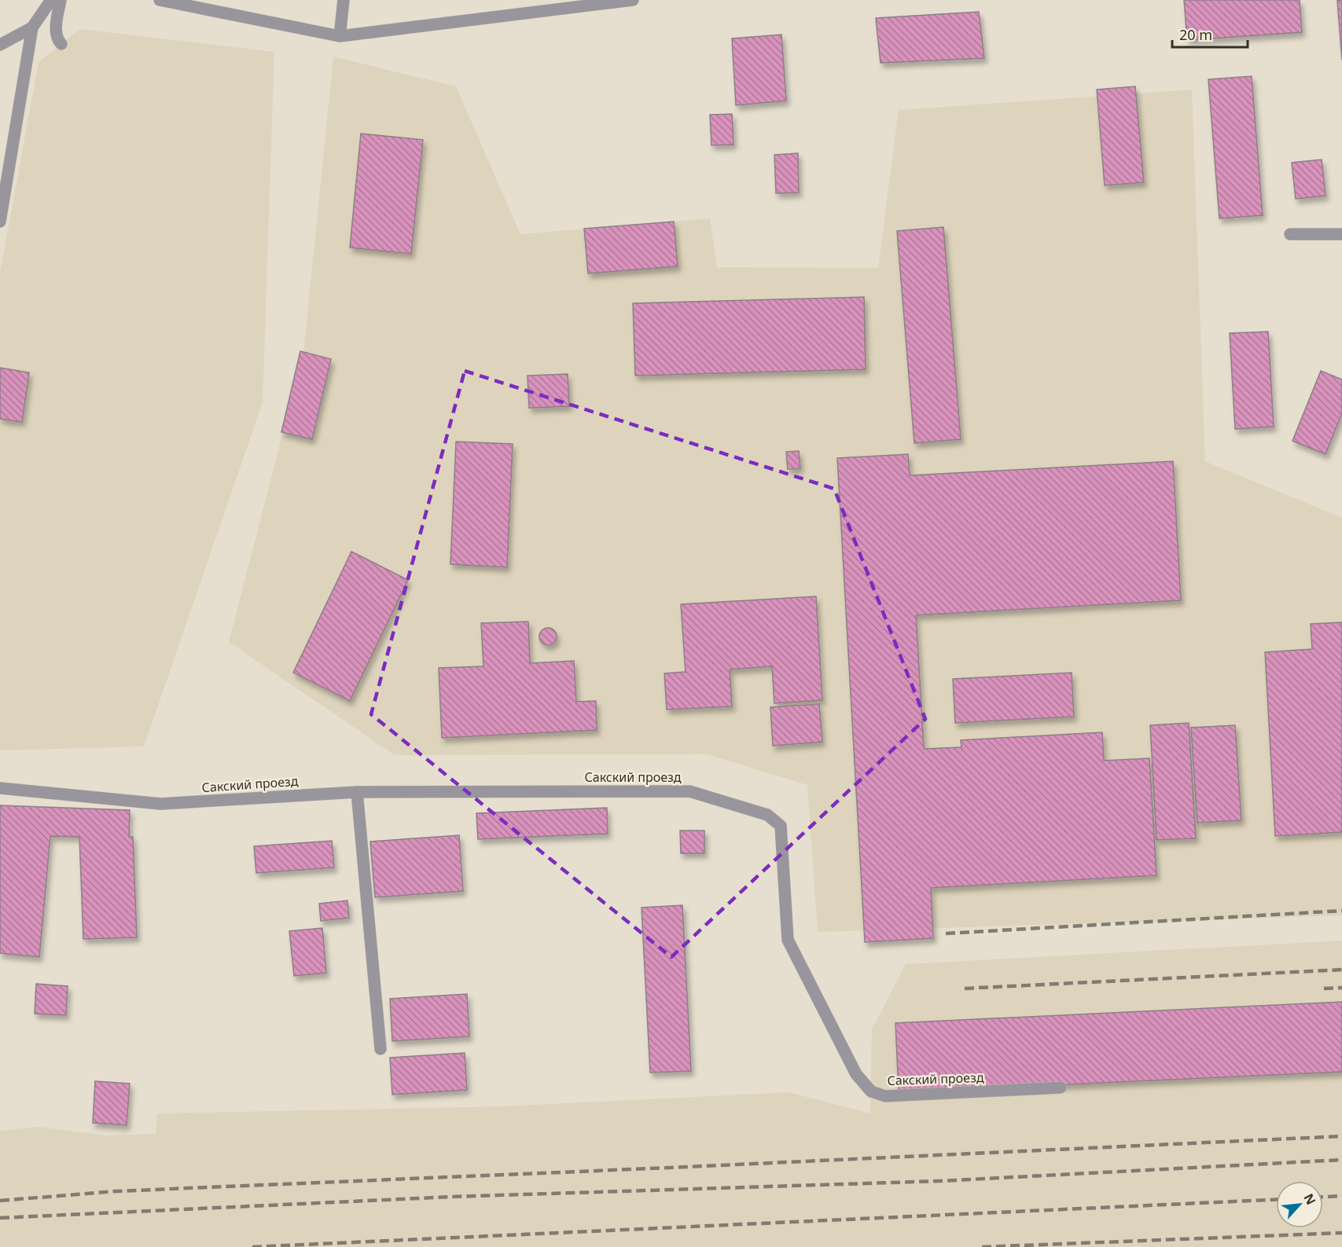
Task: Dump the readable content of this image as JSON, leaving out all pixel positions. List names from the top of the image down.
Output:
{
  "streets": {
    "street": ["Сакский проезд"]
  },
  "scale_bar": "20 m",
  "north": "top right"
}
